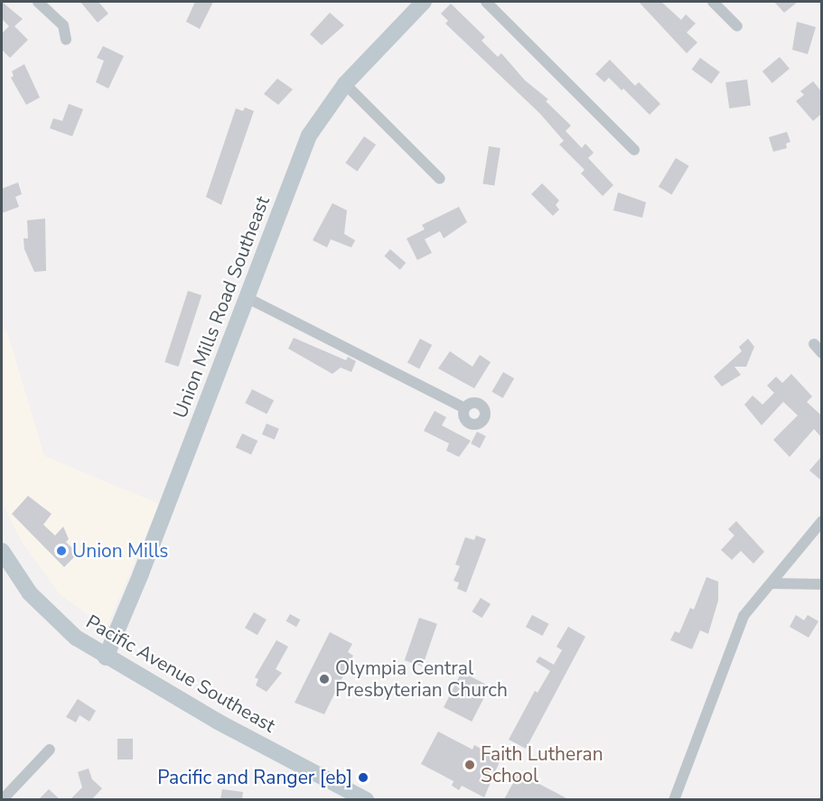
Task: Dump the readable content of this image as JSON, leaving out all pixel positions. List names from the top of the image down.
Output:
{
  "streets": {
    "street": ["Union Mills Road Southeast", "Pacific Avenue Southeast"]
  },
  "crossings": [
    ["Union Mills Road Southeast", "Pacific Avenue Southeast"]
  ],
  "places": [
    "Union Mills",
    "Olympia Central Presbyterian Church",
    "Faith Lutheran School",
    "Pacific and Ranger [eb]"
  ]
}
